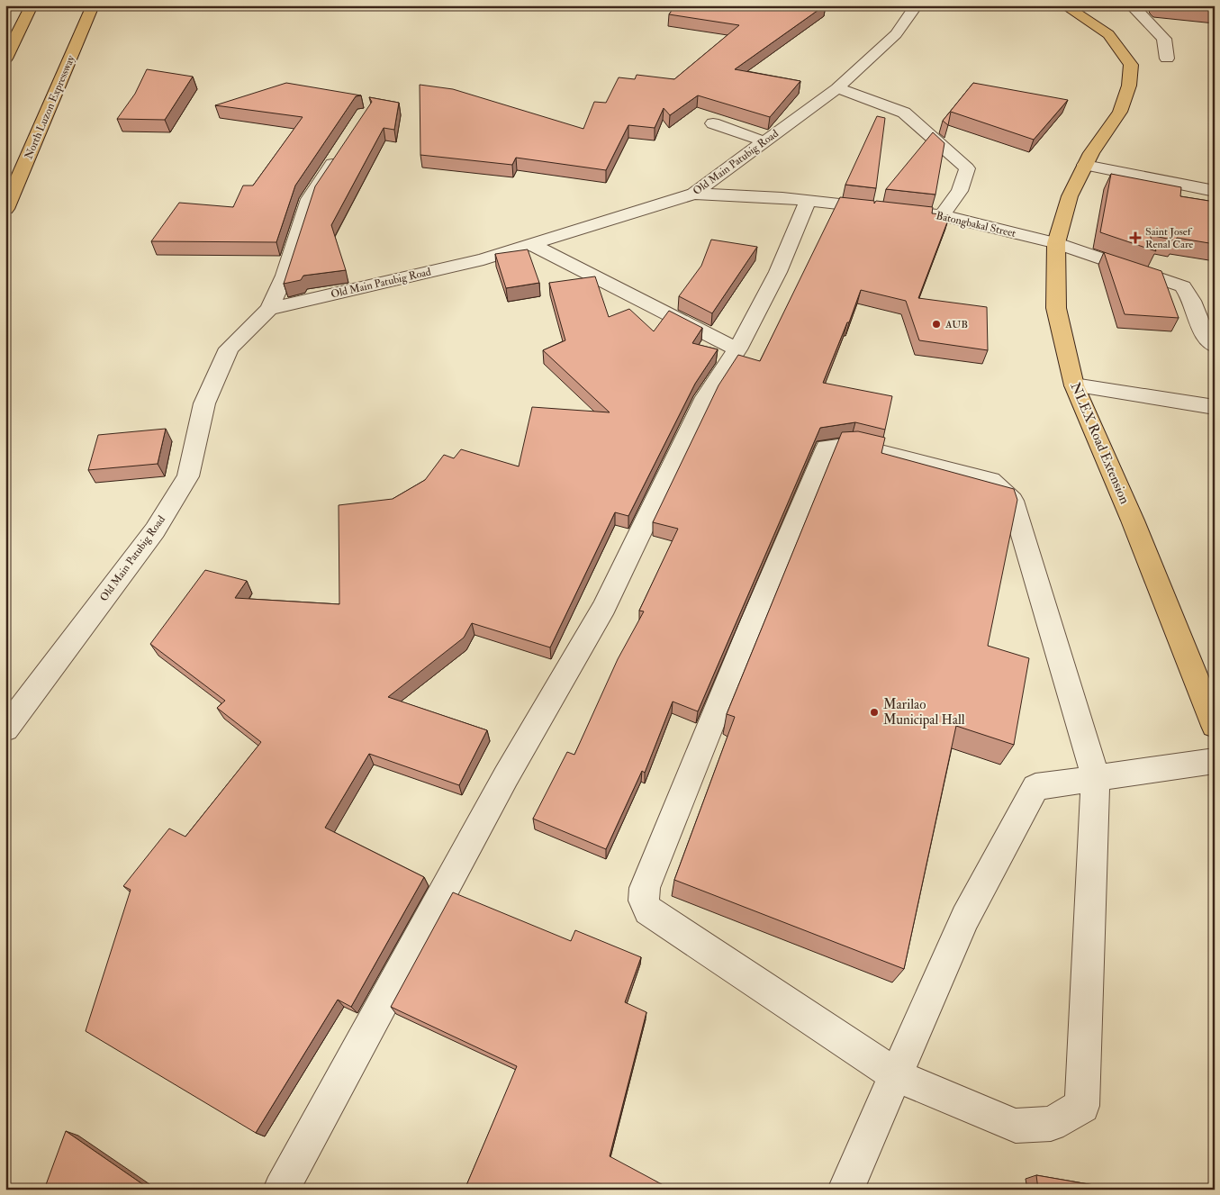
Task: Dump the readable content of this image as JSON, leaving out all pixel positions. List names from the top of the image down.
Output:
{
  "streets": {
    "main road": ["North Luzon Expressway", "NLEX Road Extension"],
    "street": ["Old Main Patubig Road", "Batongbakal Street"]
  },
  "crossings": [
    ["Old Main Patubig Road", "Batongbakal Street"],
    ["Batongbakal Street", "NLEX Road Extension"]
  ],
  "places": {
    "health": ["Saint Josef Renal Care"],
    "other": ["AUB", "Marilao Municipal Hall"]
  }
}
